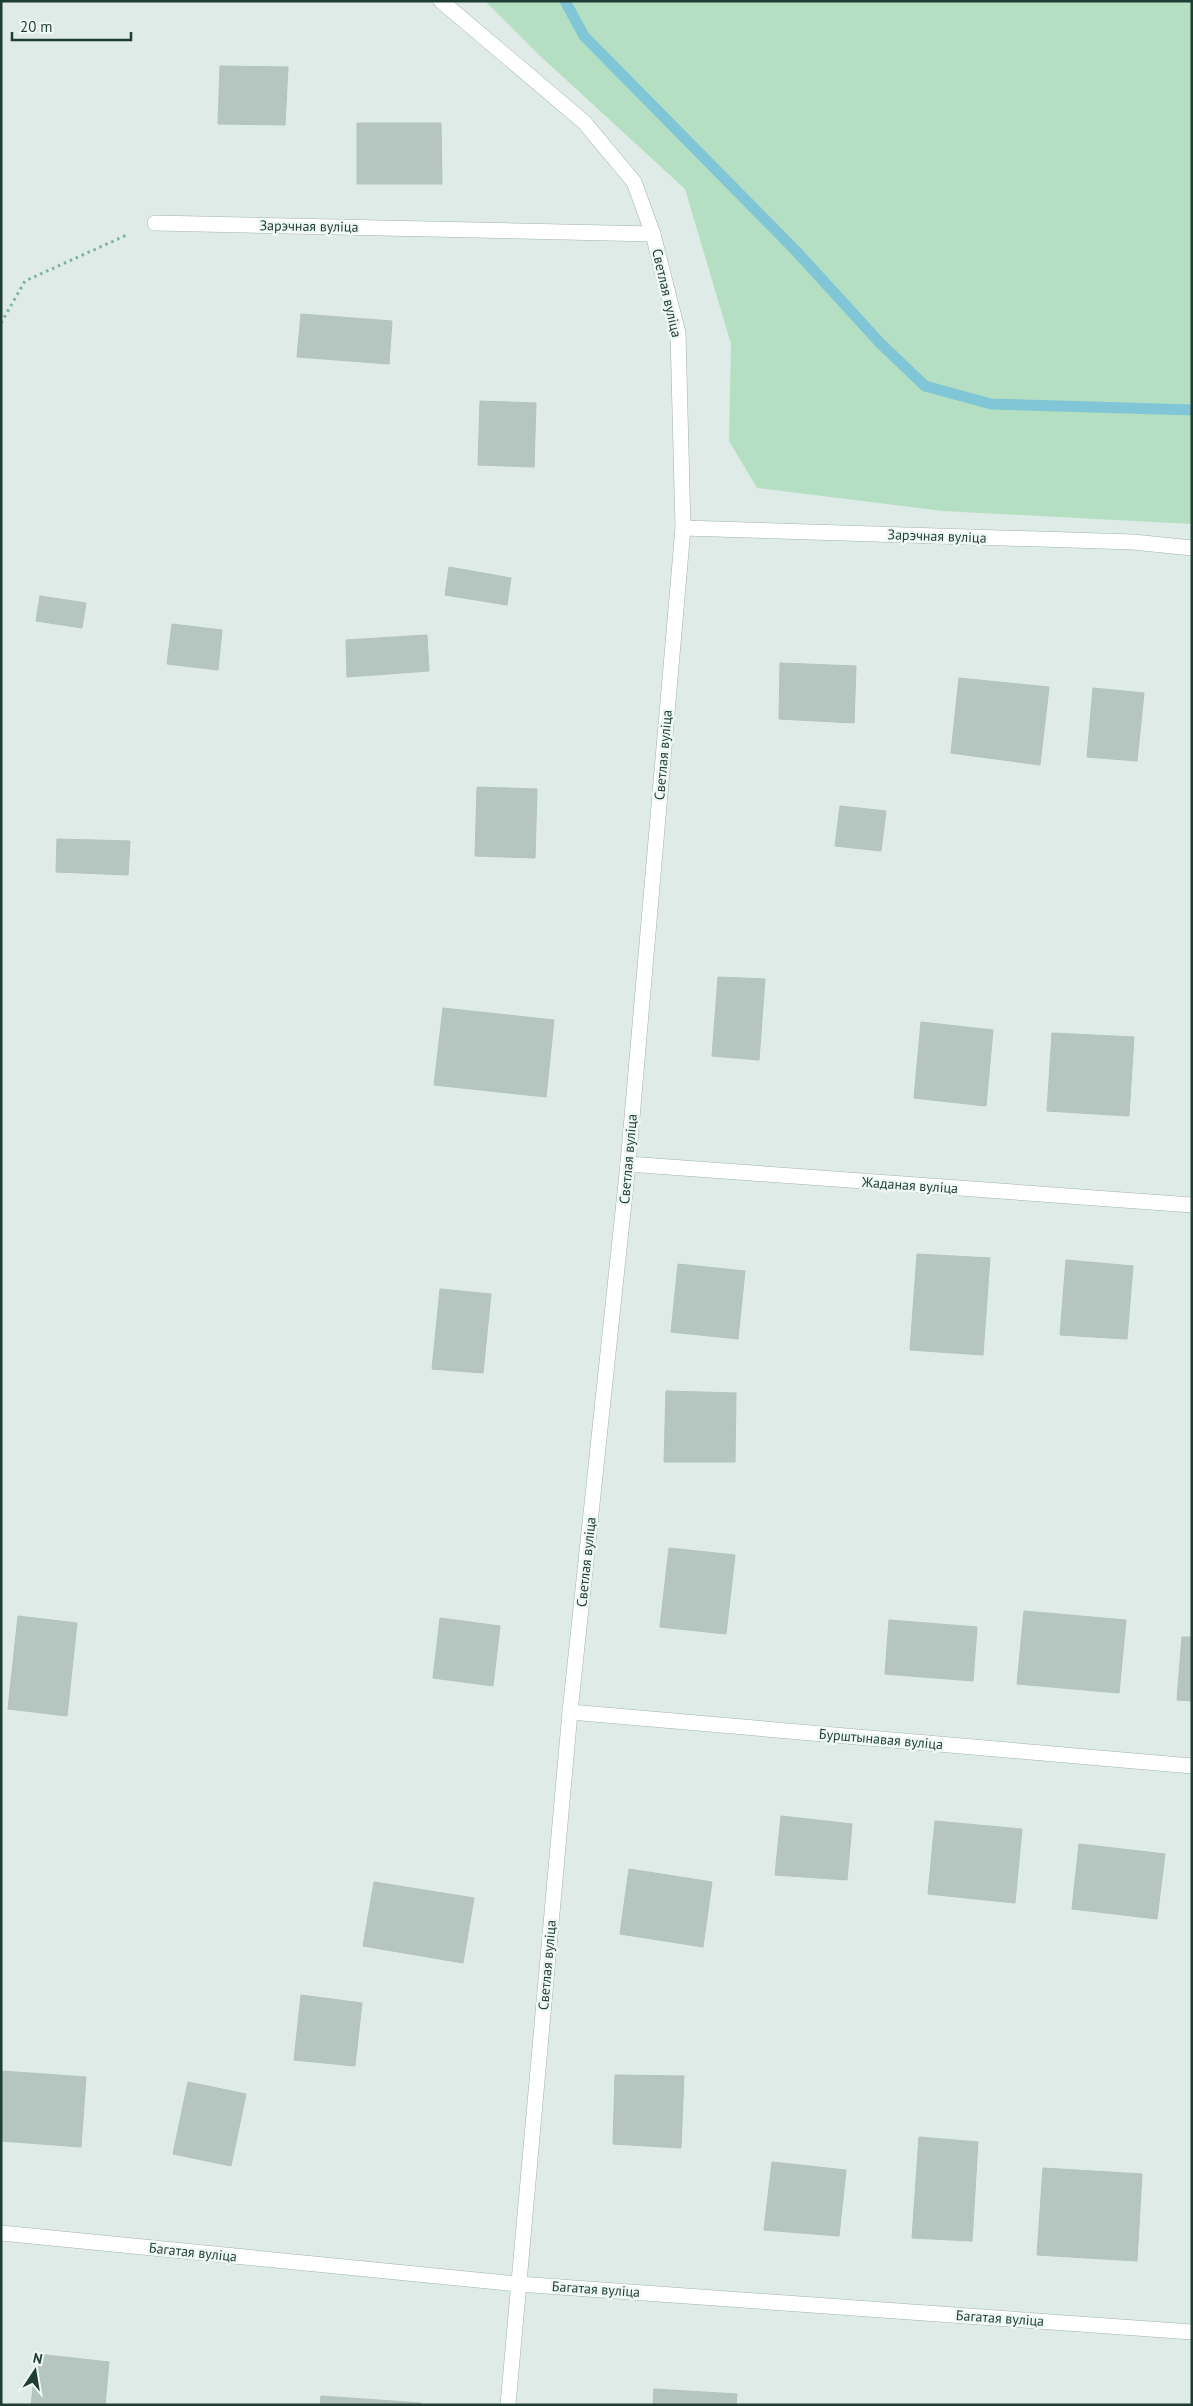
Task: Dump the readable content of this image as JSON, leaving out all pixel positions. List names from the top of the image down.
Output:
{
  "streets": {
    "street": [
      "Зарэчная вуліца",
      "Светлая вуліца",
      "Жаданая вуліца",
      "Бурштынавая вуліца",
      "Багатая вуліца"
    ]
  },
  "crossings": [
    ["Зарэчная вуліца", "Светлая вуліца"],
    ["Светлая вуліца", "Жаданая вуліца"],
    ["Светлая вуліца", "Бурштынавая вуліца"],
    ["Светлая вуліца", "Багатая вуліца"]
  ],
  "scale_bar": "20 m",
  "north": "top"
}
